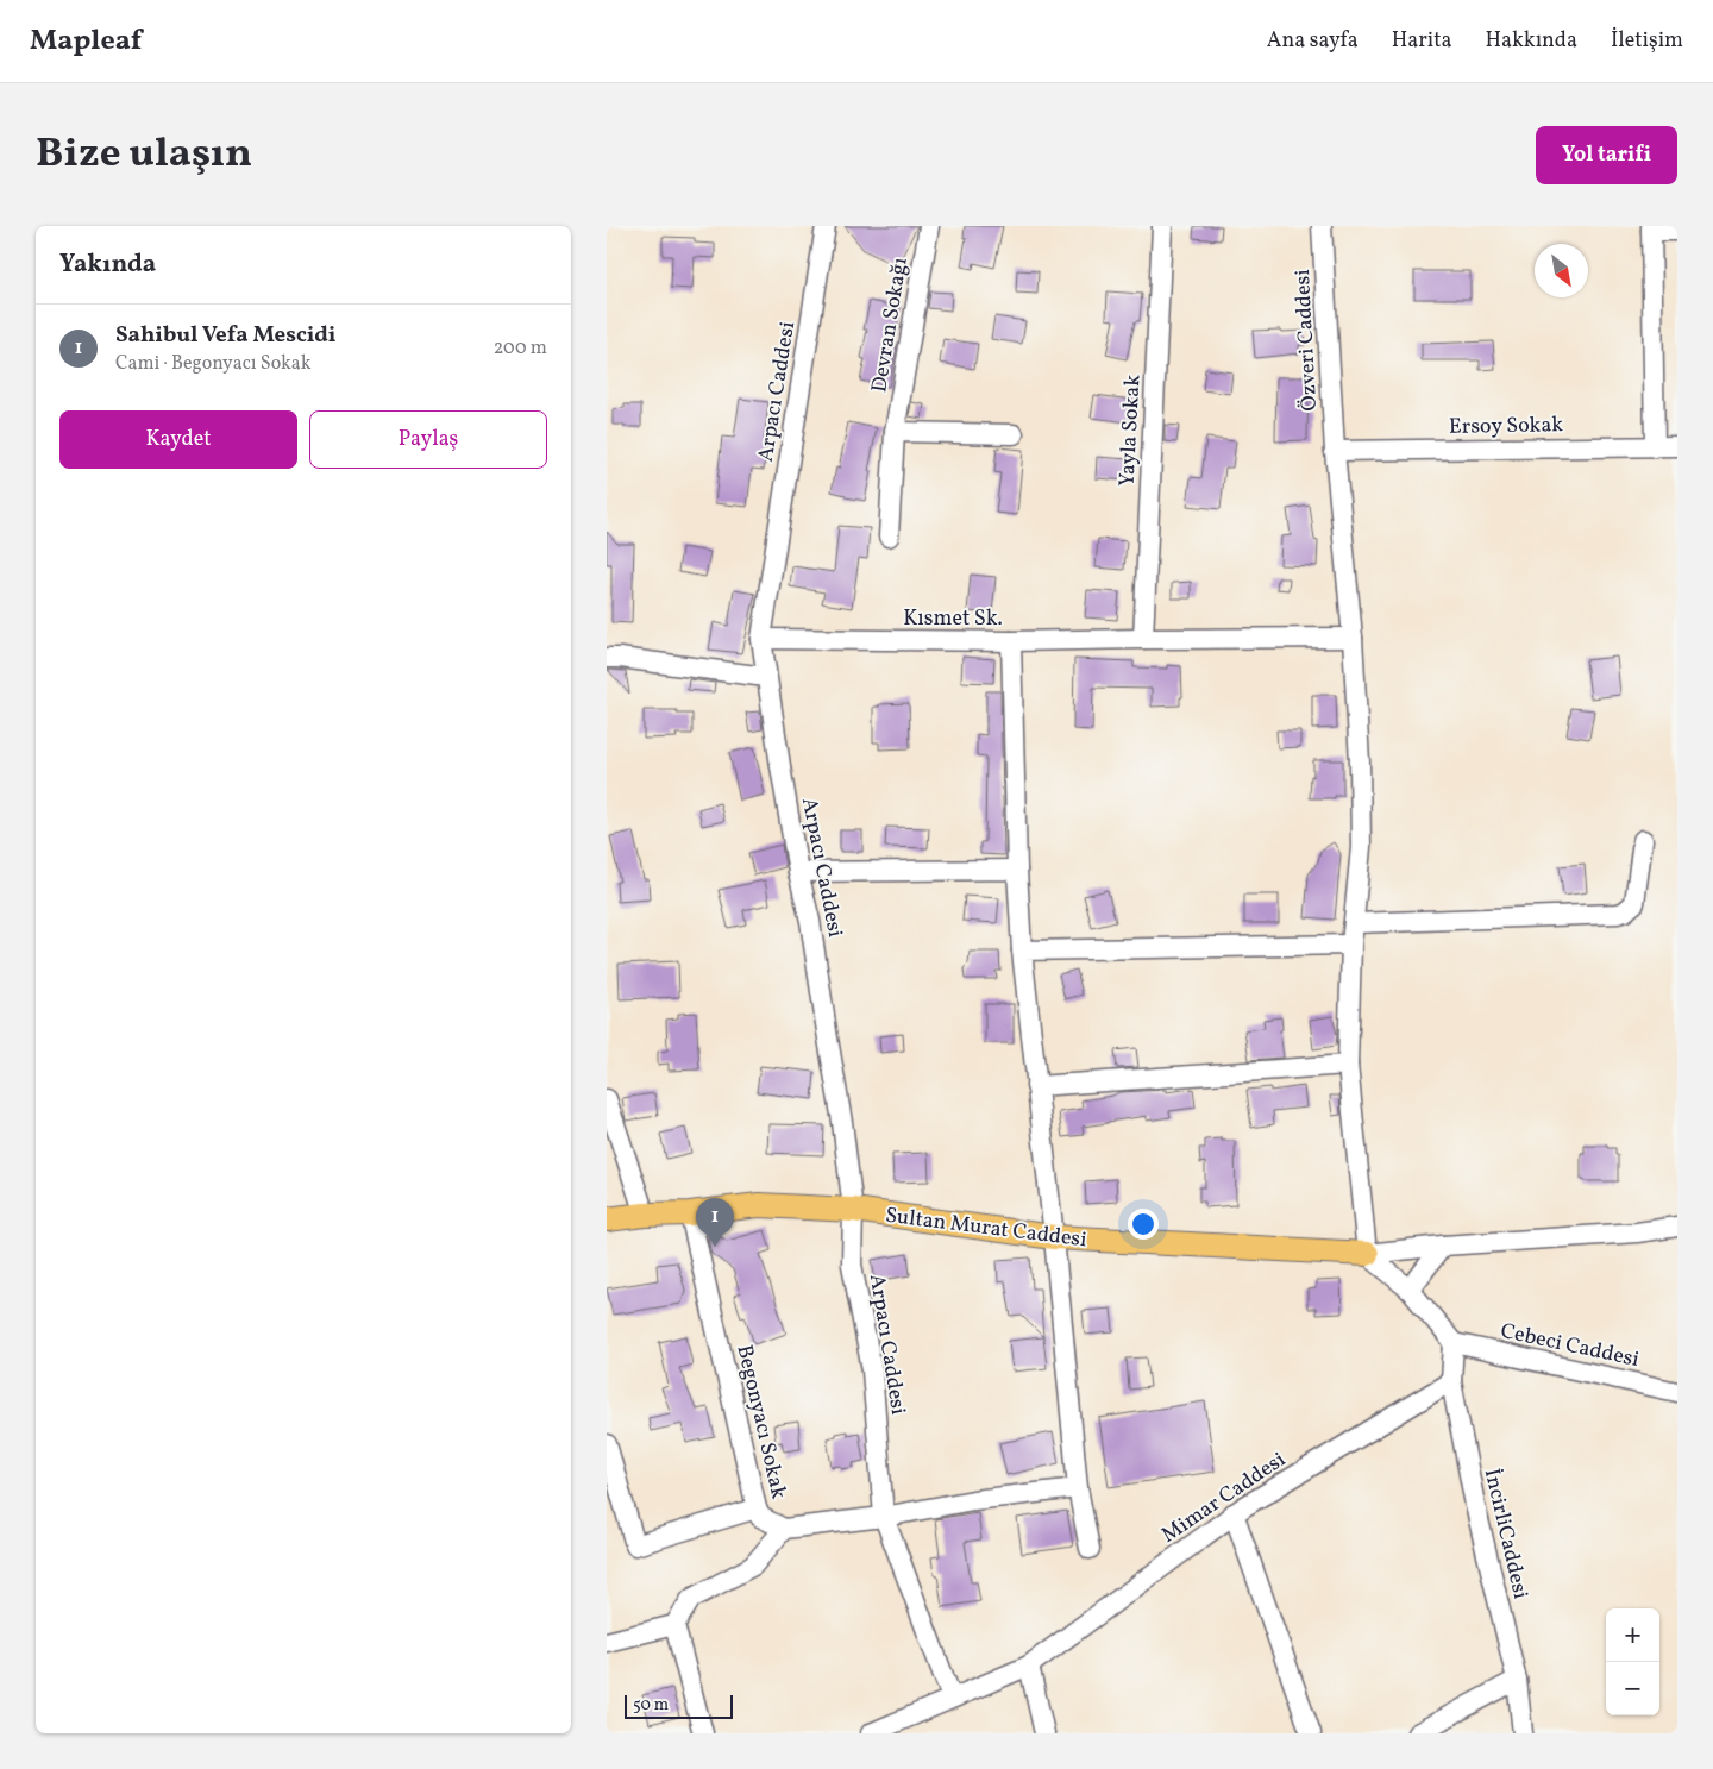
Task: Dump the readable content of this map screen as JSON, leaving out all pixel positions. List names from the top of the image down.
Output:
{
  "streets": {
    "main road": ["Sultan Murat Caddesi"],
    "street": [
      "Devran Sokağı",
      "Özveri Caddesi",
      "Arpacı Caddesi",
      "Ersoy Sokak",
      "Yayla Sokak",
      "Kısmet Sk.",
      "Cebeci Caddesi",
      "Begonyacı Sokak",
      "Mimar Caddesi",
      "İncirliCaddesi"
    ]
  },
  "crossings": [
    ["Özveri Caddesi", "Ersoy Sokak"],
    ["Özveri Caddesi", "Kısmet Sk."],
    ["Özveri Caddesi", "Sultan Murat Caddesi"],
    ["Arpacı Caddesi", "Kısmet Sk."],
    ["Arpacı Caddesi", "Sultan Murat Caddesi"],
    ["Arpacı Caddesi", "Begonyacı Sokak"],
    ["Arpacı Caddesi", "Mimar Caddesi"],
    ["Yayla Sokak", "Kısmet Sk."],
    ["Sultan Murat Caddesi", "Begonyacı Sokak"],
    ["Cebeci Caddesi", "İncirliCaddesi"],
    ["Mimar Caddesi", "İncirliCaddesi"]
  ],
  "scale_bar": "50 m",
  "north": "bottom right",
  "page": {
    "header": "Mapleaf",
    "nav": [
      "Ana sayfa",
      "Harita",
      "Hakkında",
      "İletişim"
    ],
    "title": "Bize ulaşın",
    "buttons": [
      "Yol tarifi",
      ["Kaydet", "Paylaş"]
    ],
    "heading": "Yakında",
    "list": [
      {
        "mark": "1",
        "name": "Sahibul Vefa Mescidi",
        "note": "Cami · Begonyacı Sokak",
        "value": "200 m"
      }
    ],
    "pins": "1",
    "map_buttons": ["+", "−"],
    "scale": "50 m"
  }
}
